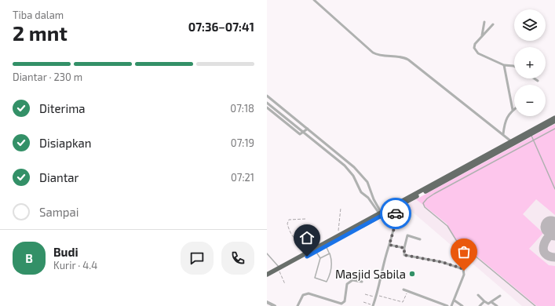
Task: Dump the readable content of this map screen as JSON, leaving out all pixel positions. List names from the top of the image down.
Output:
{
  "places": ["Masjid Sabila"],
  "page": {
    "heading": ["2 mnt", "Tiba dalam", "07:36–07:41"],
    "panel": ["Budi", "Kurir · 4.4"],
    "map_buttons": ["+", "−"],
    "bar": "Diantar · 230 m",
    "list": [
      ["Diterima", "07:18"],
      ["Disiapkan", "07:19"],
      ["Diantar", "07:21"],
      "Sampai"
    ],
    "round": "B"
  }
}
